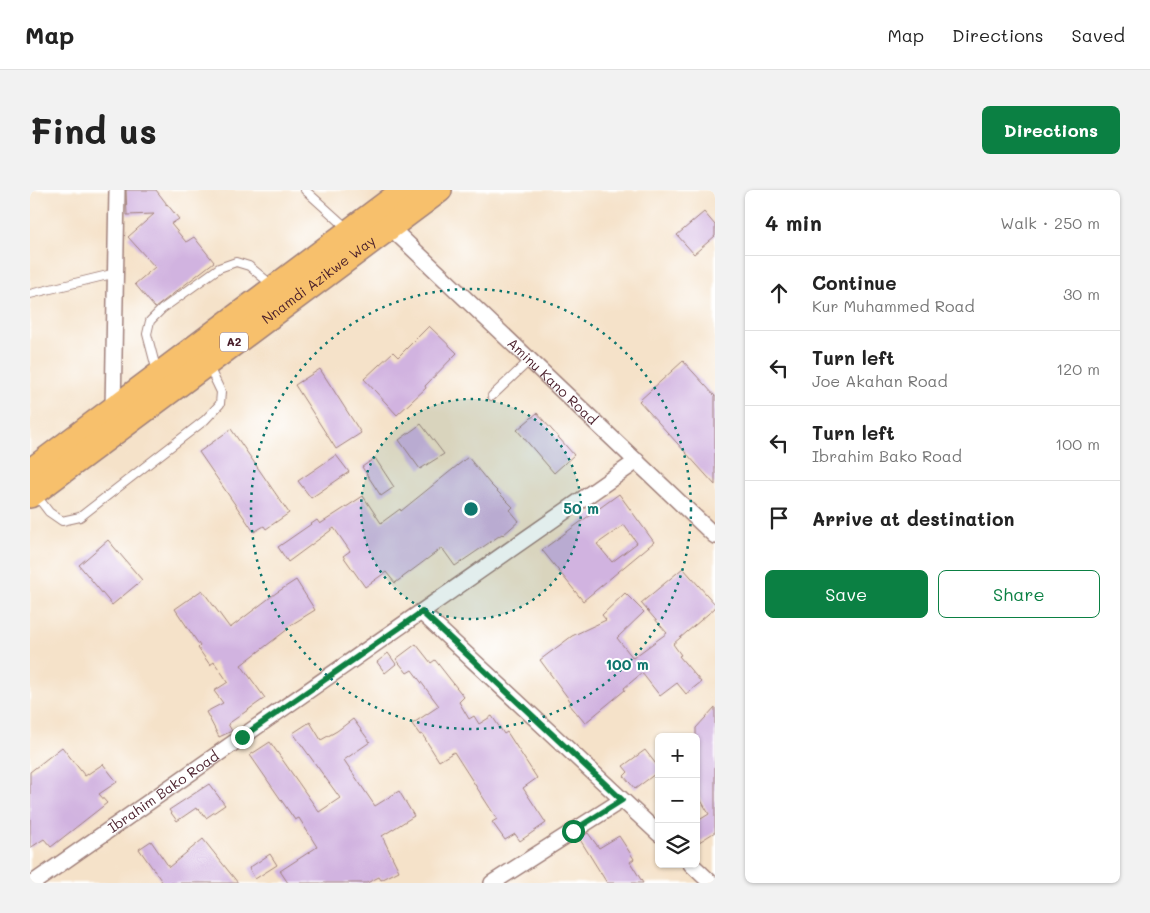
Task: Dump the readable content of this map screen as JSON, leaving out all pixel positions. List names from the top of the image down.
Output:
{
  "streets": {
    "highway": ["Nnamdi Azikwe Way", "A2"],
    "street": ["Aminu Kano Road", "Ibrahim Bako Road"]
  },
  "crossings": [
    ["Nnamdi Azikwe Way", "Aminu Kano Road"],
    ["Aminu Kano Road", "Ibrahim Bako Road"]
  ],
  "page": {
    "header": "Map",
    "nav": ["Map", "Directions", "Saved"],
    "buttons": [
      "Directions",
      ["Save", "Share"]
    ],
    "title": "Find us",
    "heading": ["4 min", "Walk · 250 m"],
    "list": [
      ["Continue", "Kur Muhammed Road", "30 m"],
      ["Turn left", "Joe Akahan Road", "120 m"],
      ["Turn left", "Ibrahim Bako Road", "100 m"],
      "Arrive at destination"
    ],
    "map_buttons": ["+", "−"]
  },
  "rings": ["50 m", "100 m"]
}
